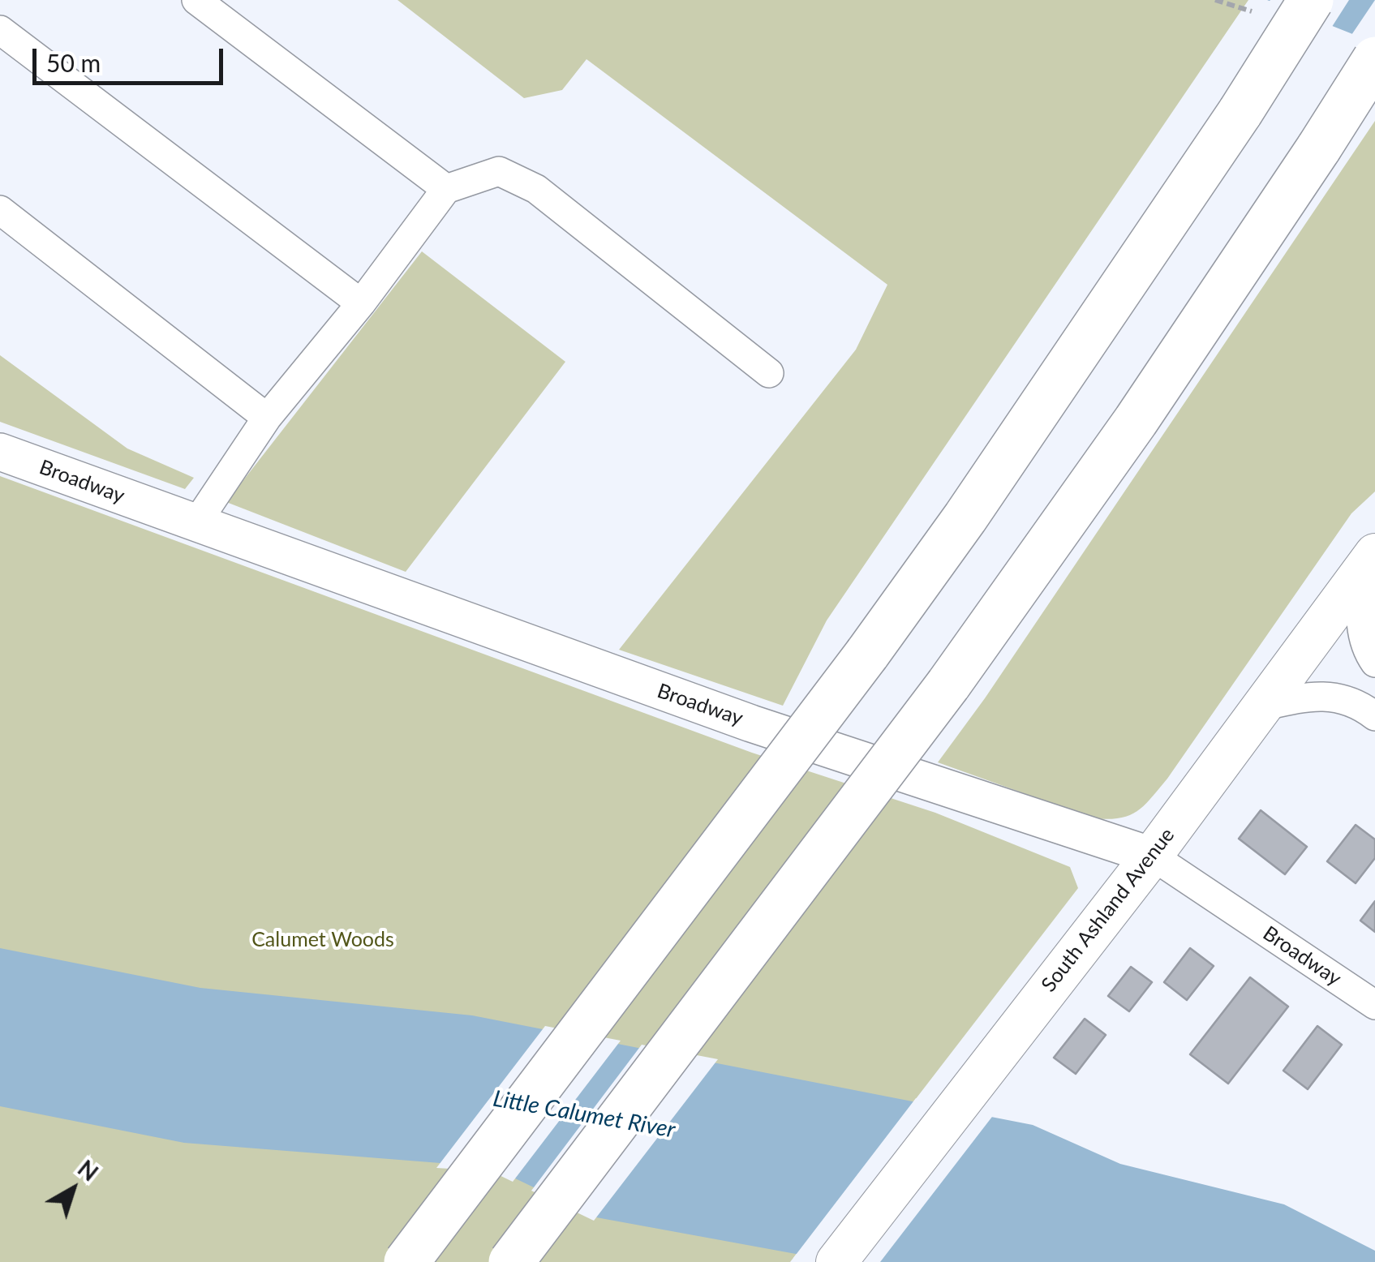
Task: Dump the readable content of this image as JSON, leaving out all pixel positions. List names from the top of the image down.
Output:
{
  "streets": {
    "main road": ["South Ashland Avenue"],
    "street": ["Broadway"]
  },
  "crossings": [
    ["Broadway", "South Ashland Avenue"]
  ],
  "water": ["Little Calumet River"],
  "parks": ["Calumet Woods"],
  "scale_bar": "50 m",
  "north": "top right"
}
